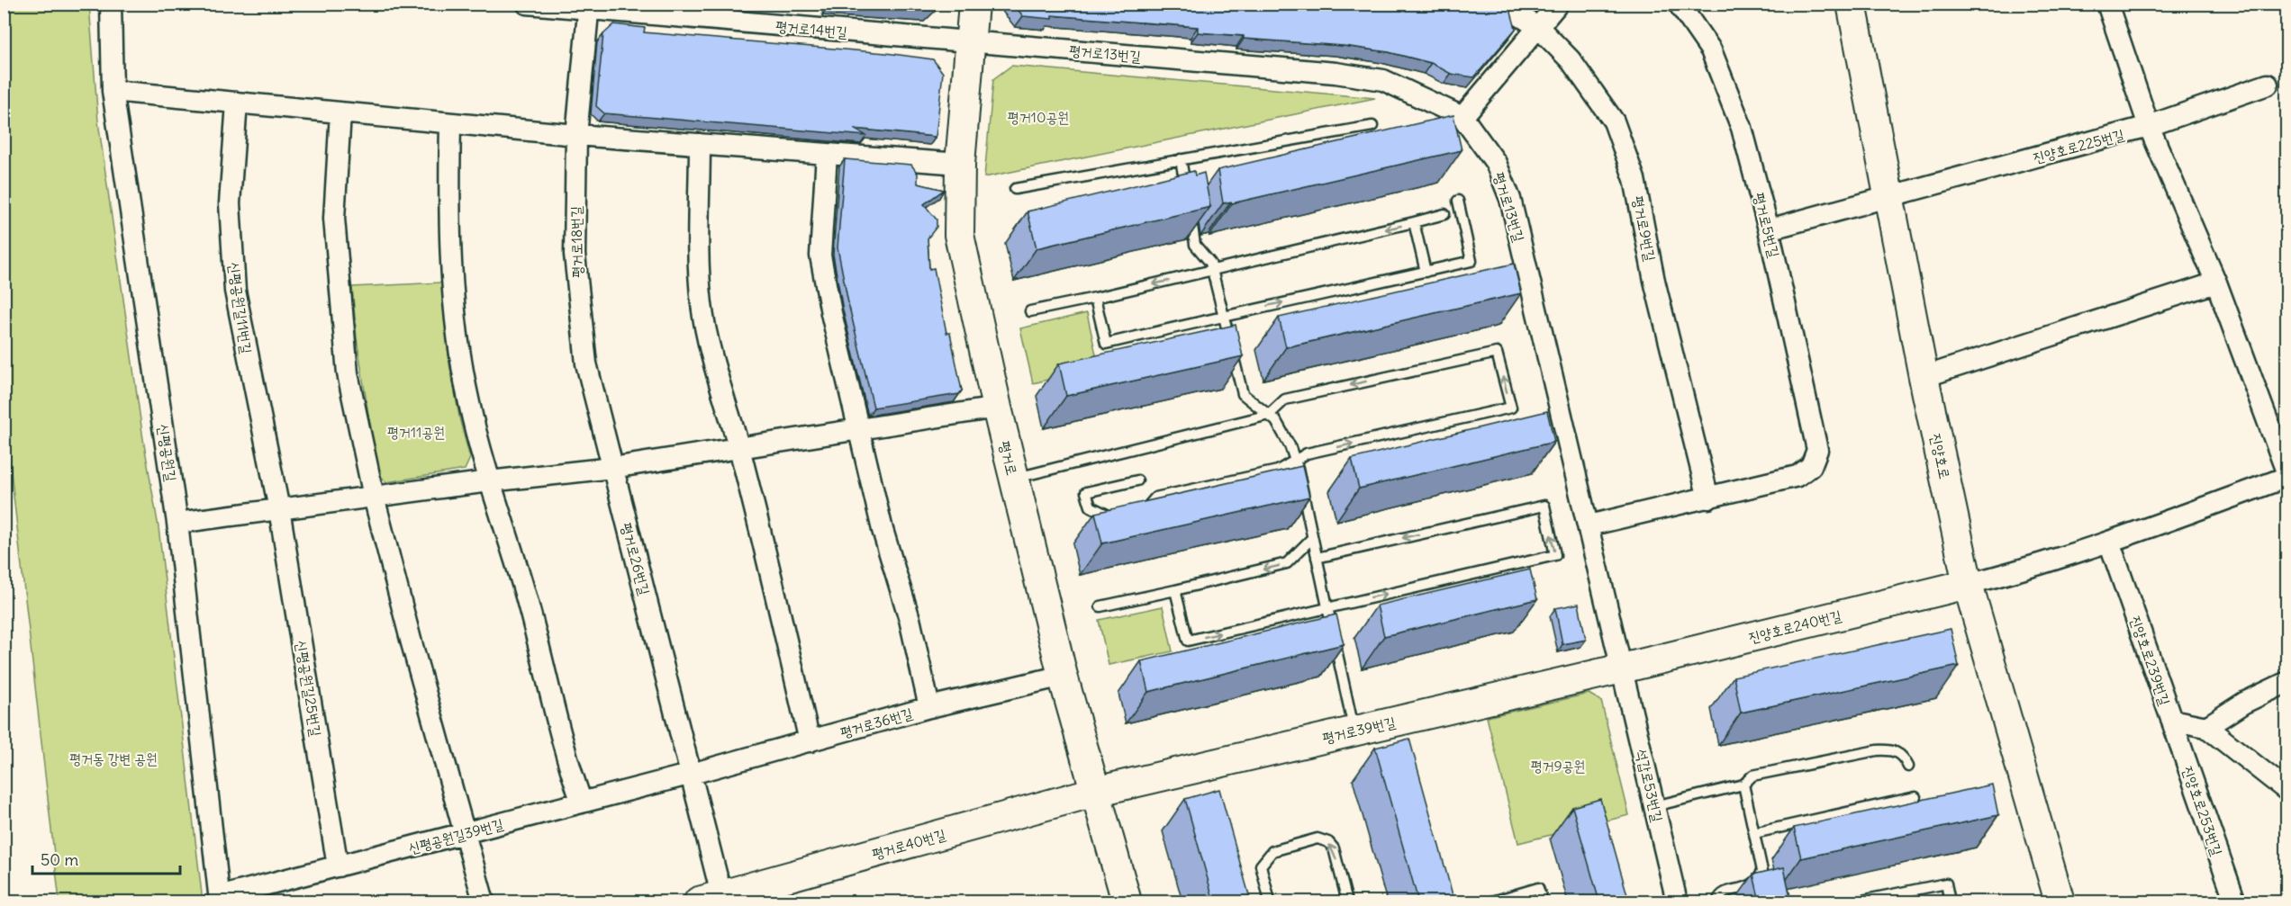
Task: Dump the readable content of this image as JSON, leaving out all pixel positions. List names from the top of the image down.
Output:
{
  "streets": {
    "street": [
      "평거로14번길",
      "평거로13번길",
      "진양호로225번길",
      "평거로5번길",
      "평거로9번길",
      "평거로18번길",
      "신평공원길11번길",
      "신평공원길",
      "진양호로",
      "평거로",
      "평거로26번길",
      "진양호로240번길",
      "진양호로239번길",
      "신평공원길25번길",
      "평거로36번길",
      "평거로39번길",
      "석갑로53번길",
      "진양호로253번길",
      "신평공원길39번길",
      "평거로40번길"
    ]
  },
  "crossings": [
    ["평거로14번길", "평거로13번길"],
    ["평거로14번길", "평거로18번길"],
    ["평거로14번길", "평거로"],
    ["평거로13번길", "평거로"],
    ["평거로13번길", "진양호로240번길"],
    ["평거로13번길", "평거로39번길"],
    ["평거로13번길", "석갑로53번길"],
    ["진양호로225번길", "평거로5번길"],
    ["진양호로225번길", "진양호로"],
    ["평거로5번길", "평거로9번길"],
    ["평거로18번길", "평거로26번길"],
    ["신평공원길11번길", "신평공원길25번길"],
    ["신평공원길", "신평공원길39번길"],
    ["진양호로", "진양호로240번길"],
    ["평거로", "평거로36번길"],
    ["평거로", "평거로39번길"],
    ["평거로", "평거로40번길"],
    ["평거로26번길", "평거로36번길"],
    ["평거로26번길", "신평공원길39번길"],
    ["평거로26번길", "평거로40번길"],
    ["진양호로240번길", "평거로39번길"],
    ["진양호로240번길", "석갑로53번길"],
    ["진양호로239번길", "진양호로253번길"],
    ["신평공원길25번길", "신평공원길39번길"],
    ["평거로36번길", "신평공원길39번길"],
    ["평거로39번길", "석갑로53번길"],
    ["평거로39번길", "평거로40번길"]
  ],
  "parks": [
    "평거10공원",
    "평거11공원",
    "평거동 강변 공원",
    "평거9공원"
  ],
  "scale_bar": "50 m"
}
